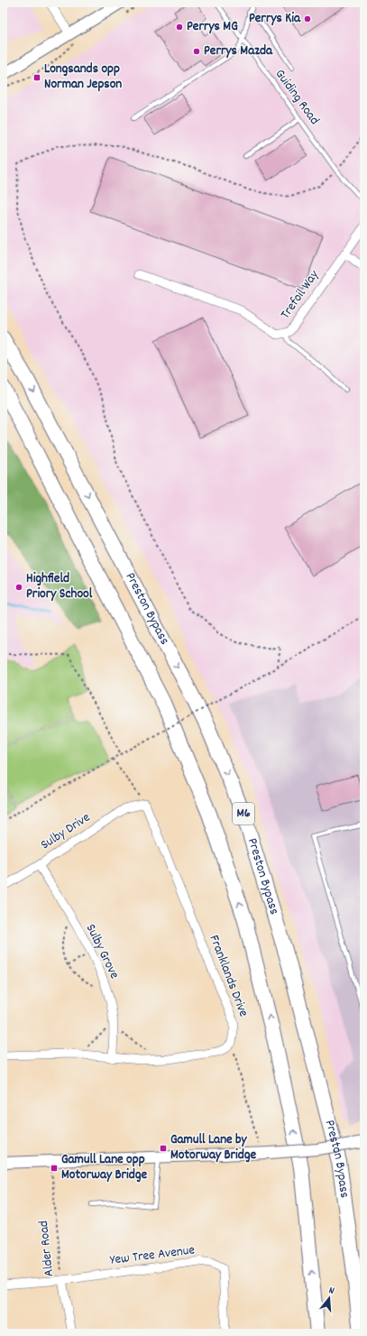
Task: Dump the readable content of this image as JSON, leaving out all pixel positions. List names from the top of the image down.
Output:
{
  "streets": {
    "highway": ["Preston Bypass", "M6"],
    "street": [
      "Trefoil Way",
      "Sulby Drive",
      "Sulby Grove",
      "Franklands Drive",
      "Alder Road",
      "Yew Tree Avenue"
    ],
    "lane": ["Guiding Road"]
  },
  "crossings": [
    ["Preston Bypass", "M6"],
    ["Sulby Drive", "Sulby Grove"],
    ["Sulby Drive", "Franklands Drive"],
    ["Alder Road", "Yew Tree Avenue"]
  ],
  "places": {
    "other": [
      "Perrys Kia",
      "Perrys MG",
      "Perrys Mazda",
      "Highfield Priory School"
    ],
    "transit": ["Longsands opp Norman Jepson", "Gamull Lane by Motorway Bridge", "Gamull Lane opp Motorway Bridge"]
  },
  "north": "top"
}
